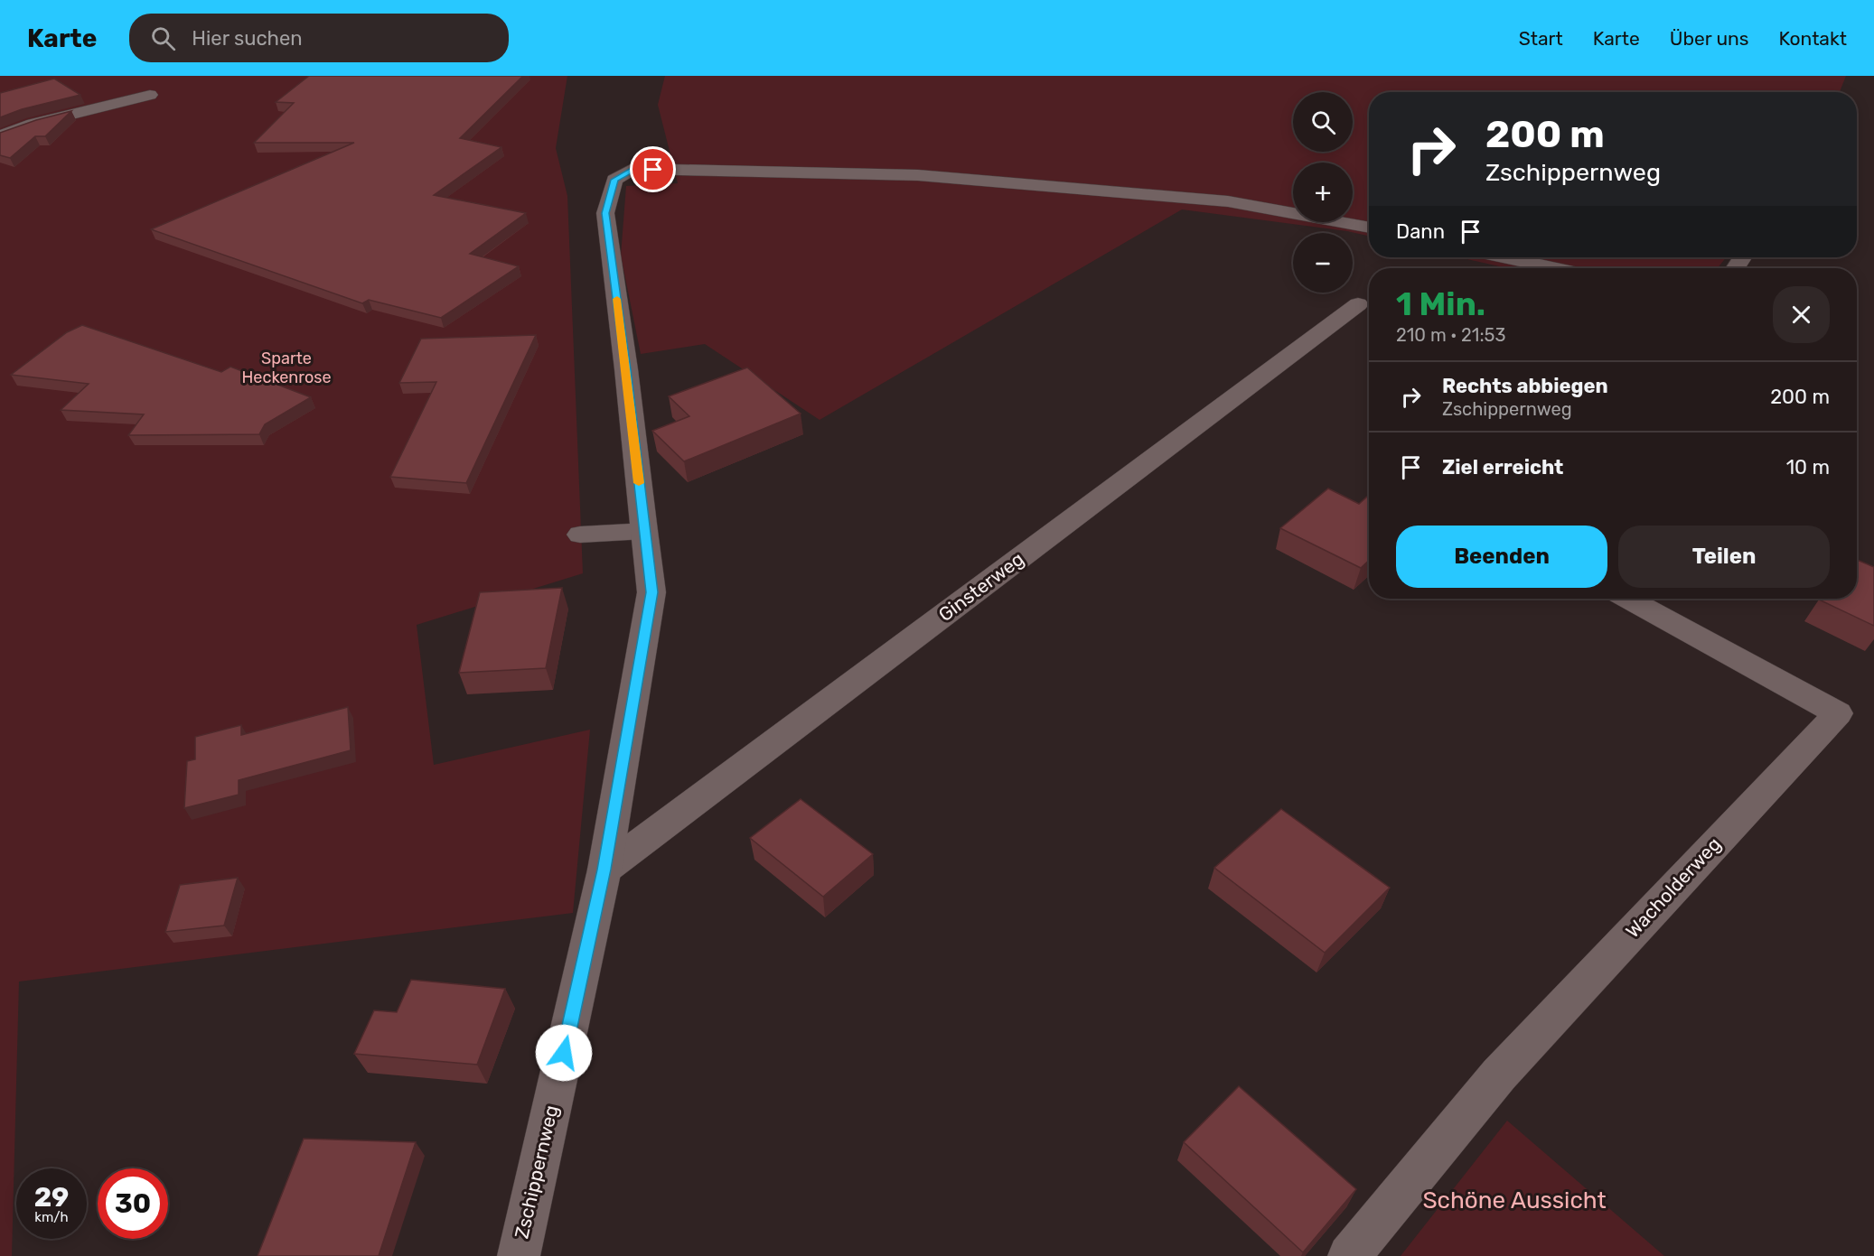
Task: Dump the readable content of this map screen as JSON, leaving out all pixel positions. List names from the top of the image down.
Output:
{
  "streets": {
    "street": ["Ginsterweg", "Wacholderweg", "Zschippernweg"]
  },
  "crossings": [
    ["Ginsterweg", "Zschippernweg"]
  ],
  "parks": ["Sparte Heckenrose", "Schöne Aussicht"],
  "page": {
    "header": "Karte",
    "search": "Hier suchen",
    "nav": [
      "Start",
      "Karte",
      "Über uns",
      "Kontakt"
    ],
    "map_buttons": ["+", "−"],
    "turn": ["200 m", "Zschippernweg"],
    "then": "Dann",
    "heading": ["1 Min.", "210 m · 21:53"],
    "list": [
      {
        "name": "Rechts abbiegen",
        "note": "Zschippernweg",
        "value": "200 m"
      },
      {
        "name": "Ziel erreicht",
        "value": "10 m"
      }
    ],
    "buttons": ["Beenden", "Teilen"],
    "speed": "29 km/h",
    "limit": "30"
  }
}
